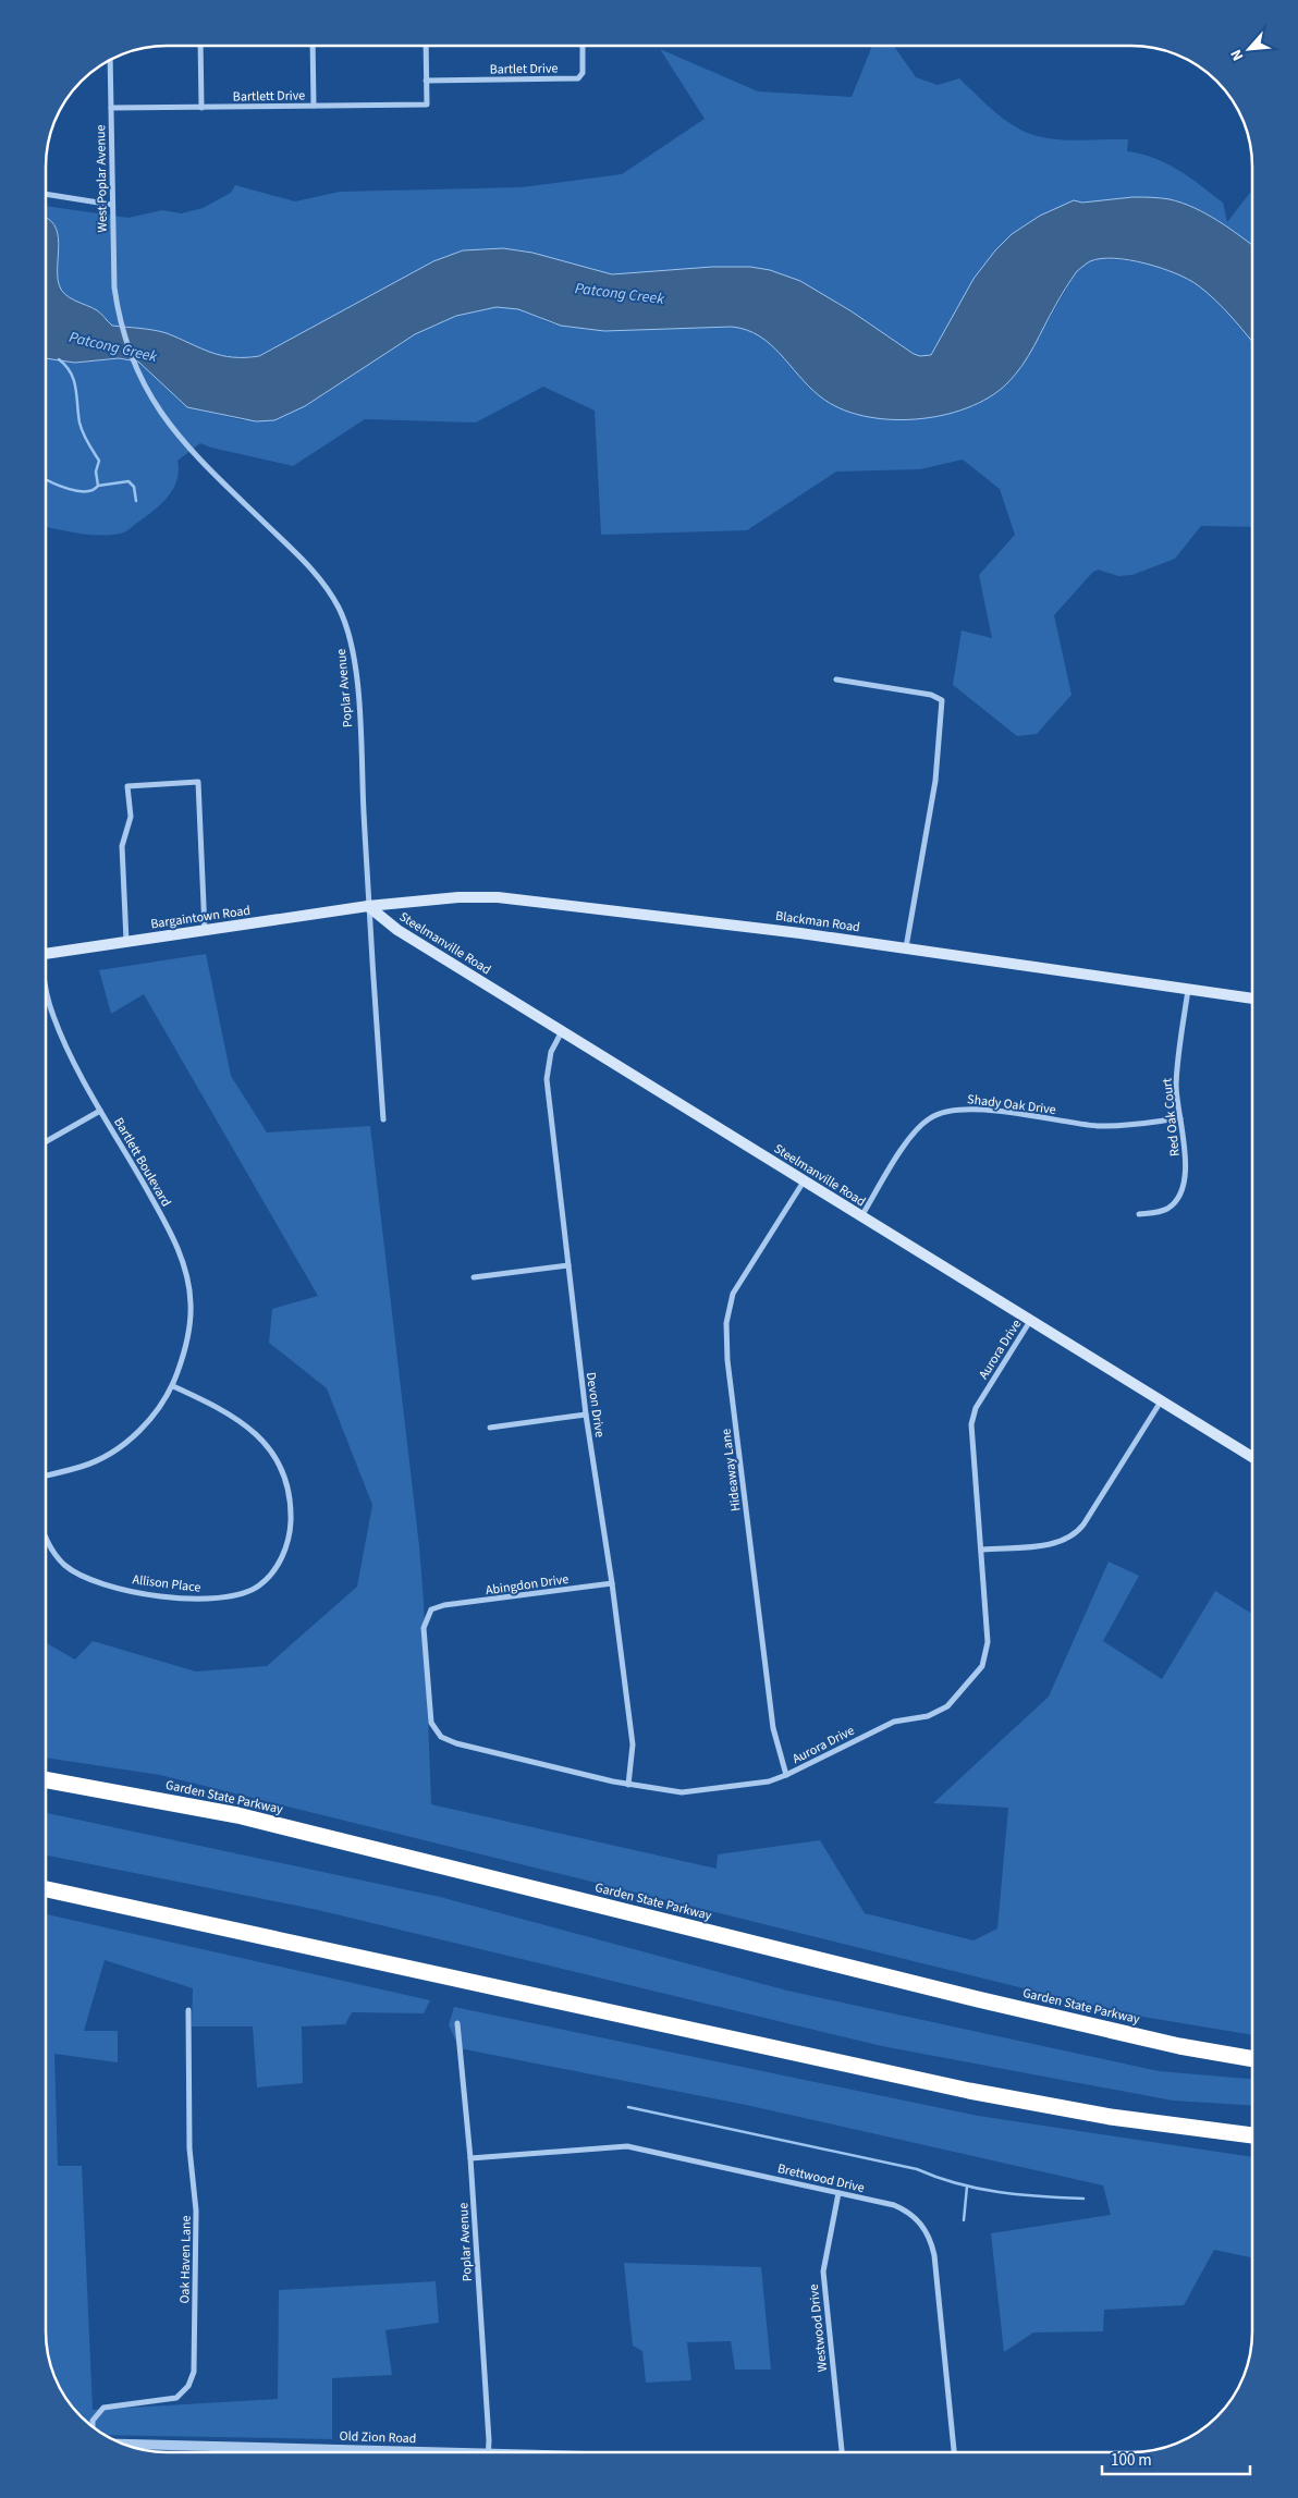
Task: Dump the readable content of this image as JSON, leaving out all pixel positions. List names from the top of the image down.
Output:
{
  "streets": {
    "highway": ["Garden State Parkway"],
    "main road": ["Bargaintown Road", "Blackman Road", "Steelmanville Road"],
    "street": [
      "Bartlet Drive",
      "Bartlett Drive",
      "West Poplar Avenue",
      "Poplar Avenue",
      "Shady Oak Drive",
      "Red Oak Court",
      "Bartlett Boulevard",
      "Aurora Drive",
      "Devon Drive",
      "Hideaway Lane",
      "Allison Place",
      "Abingdon Drive",
      "Brettwood Drive",
      "Oak Haven Lane",
      "Westwood Drive",
      "Old Zion Road"
    ]
  },
  "crossings": [
    ["Bartlet Drive", "Bartlett Drive"],
    ["Bartlett Drive", "West Poplar Avenue"],
    ["West Poplar Avenue", "Poplar Avenue"],
    ["Poplar Avenue", "Bargaintown Road"],
    ["Poplar Avenue", "Blackman Road"],
    ["Poplar Avenue", "Steelmanville Road"],
    ["Poplar Avenue", "Brettwood Drive"],
    ["Bargaintown Road", "Blackman Road"],
    ["Bargaintown Road", "Steelmanville Road"],
    ["Blackman Road", "Steelmanville Road"],
    ["Blackman Road", "Red Oak Court"],
    ["Steelmanville Road", "Shady Oak Drive"],
    ["Steelmanville Road", "Aurora Drive"],
    ["Steelmanville Road", "Devon Drive"],
    ["Steelmanville Road", "Hideaway Lane"],
    ["Shady Oak Drive", "Red Oak Court"],
    ["Bartlett Boulevard", "Allison Place"],
    ["Aurora Drive", "Devon Drive"],
    ["Aurora Drive", "Hideaway Lane"],
    ["Aurora Drive", "Abingdon Drive"],
    ["Devon Drive", "Abingdon Drive"],
    ["Brettwood Drive", "Westwood Drive"]
  ],
  "water": ["Patcong Creek"],
  "scale_bar": "100 m",
  "north": "bottom left"
}
